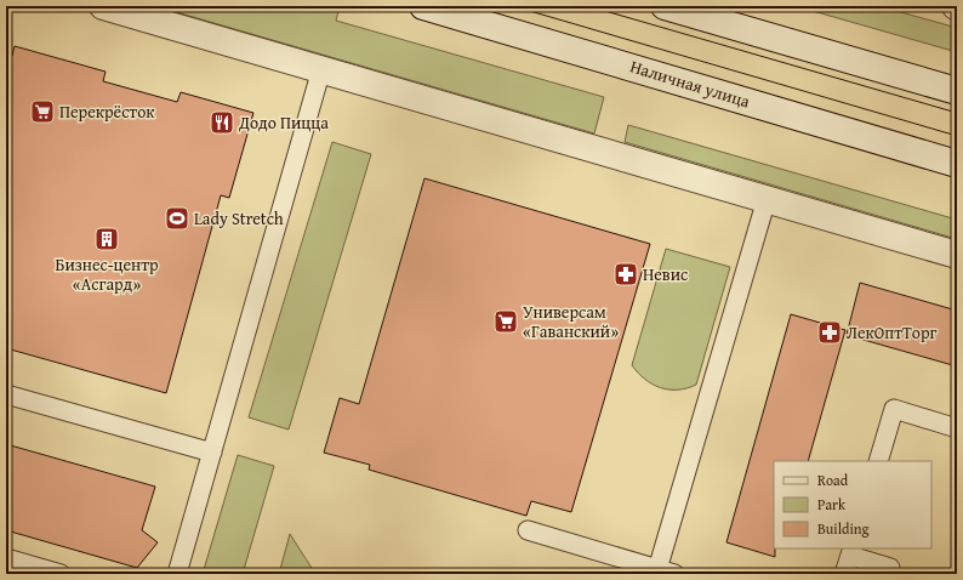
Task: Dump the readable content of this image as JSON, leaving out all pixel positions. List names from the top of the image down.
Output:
{
  "streets": {
    "street": ["Наличная улица"]
  },
  "places": {
    "supermarket": ["Перекрёсток", "Универсам «Гаванский»"],
    "restaurant": ["Додо Пицца"],
    "sports": ["Lady Stretch"],
    "building": ["Бизнес-центр «Асгард»"],
    "pharmacy": ["Невис", "ЛекОптТорг"]
  },
  "legend": ["Road", "Park", "Building"]
}
